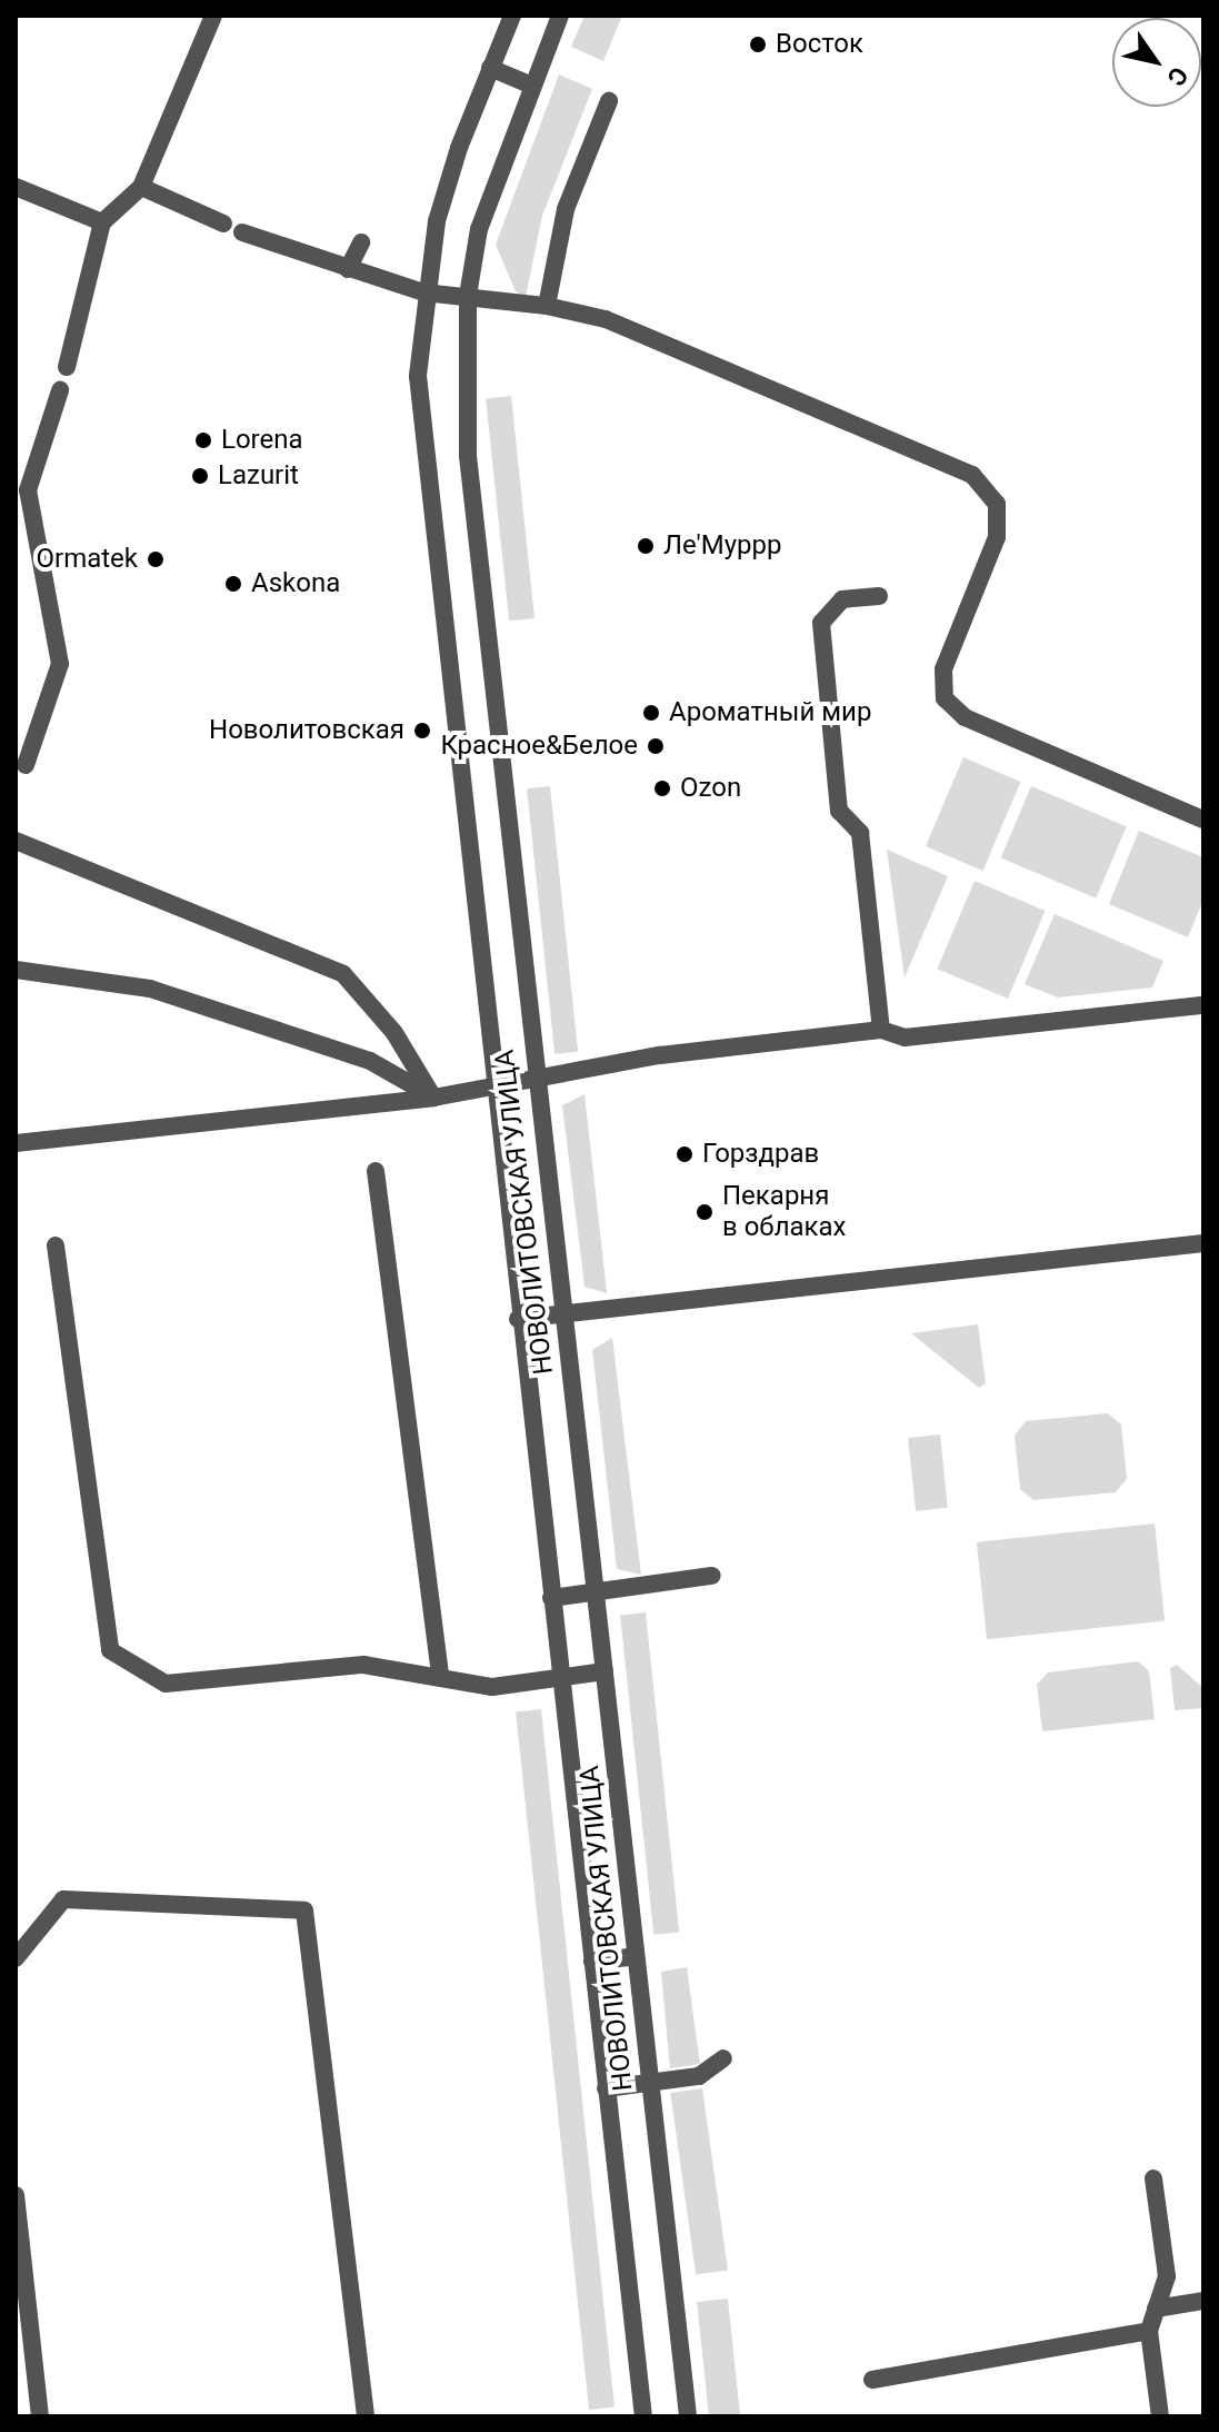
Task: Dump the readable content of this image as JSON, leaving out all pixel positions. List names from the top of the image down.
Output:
{
  "streets": {
    "street": ["НОВОЛИТОВСКАЯ УЛИЦА"]
  },
  "places": [
    "Восток",
    "Lorena",
    "Lazurit",
    "Ле'Муррр",
    "Ormatek",
    "Askona",
    "Ароматный мир",
    "Новолитовская",
    "Красное&Белое",
    "Ozon",
    "Горздрав",
    "Пекарня в облаках"
  ],
  "north": "bottom right"
}
